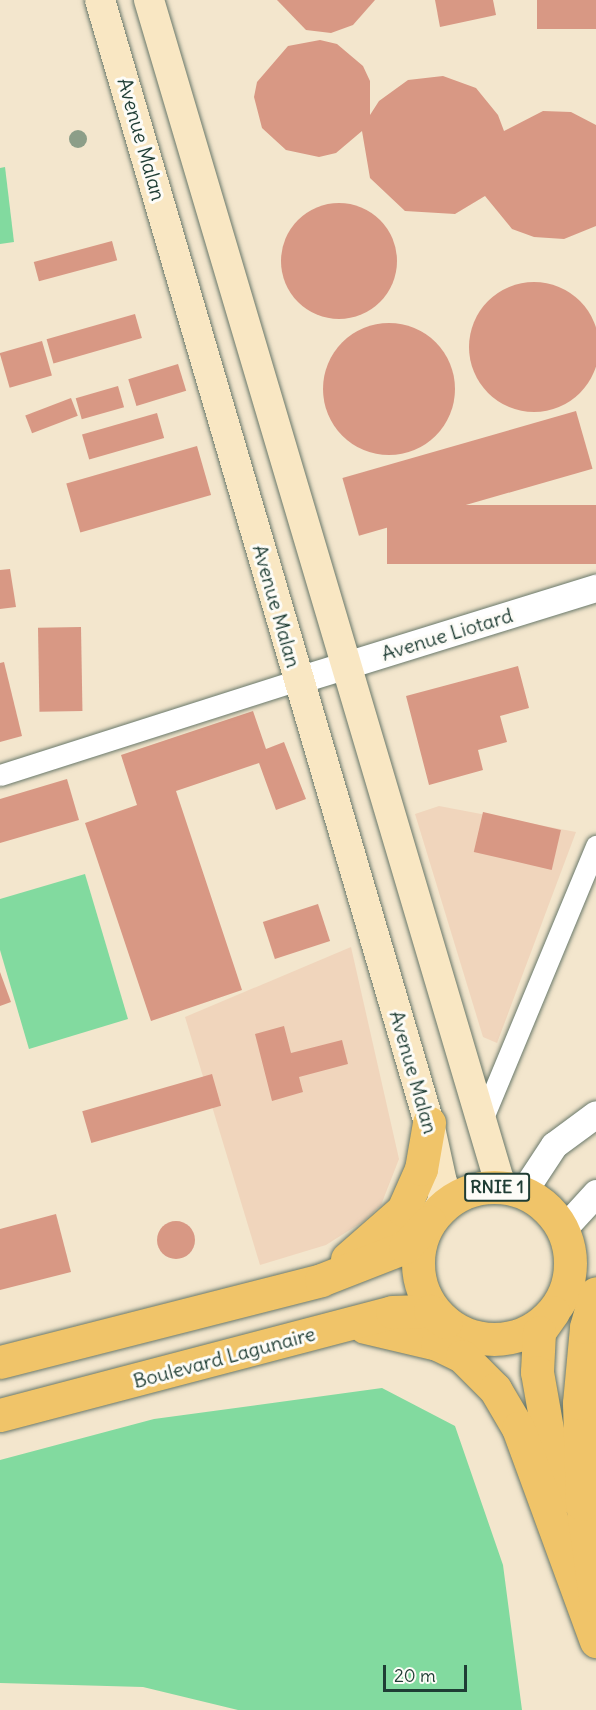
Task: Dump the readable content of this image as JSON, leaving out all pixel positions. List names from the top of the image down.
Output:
{
  "streets": {
    "highway": ["RNIE 1", "Boulevard Lagunaire"],
    "main road": ["Avenue Malan"],
    "street": ["Avenue Liotard"]
  },
  "crossings": [
    ["Avenue Malan", "Avenue Liotard"],
    ["Avenue Malan", "RNIE 1"],
    ["Avenue Malan", "Boulevard Lagunaire"],
    ["RNIE 1", "Boulevard Lagunaire"]
  ],
  "scale_bar": "20 m"
}
